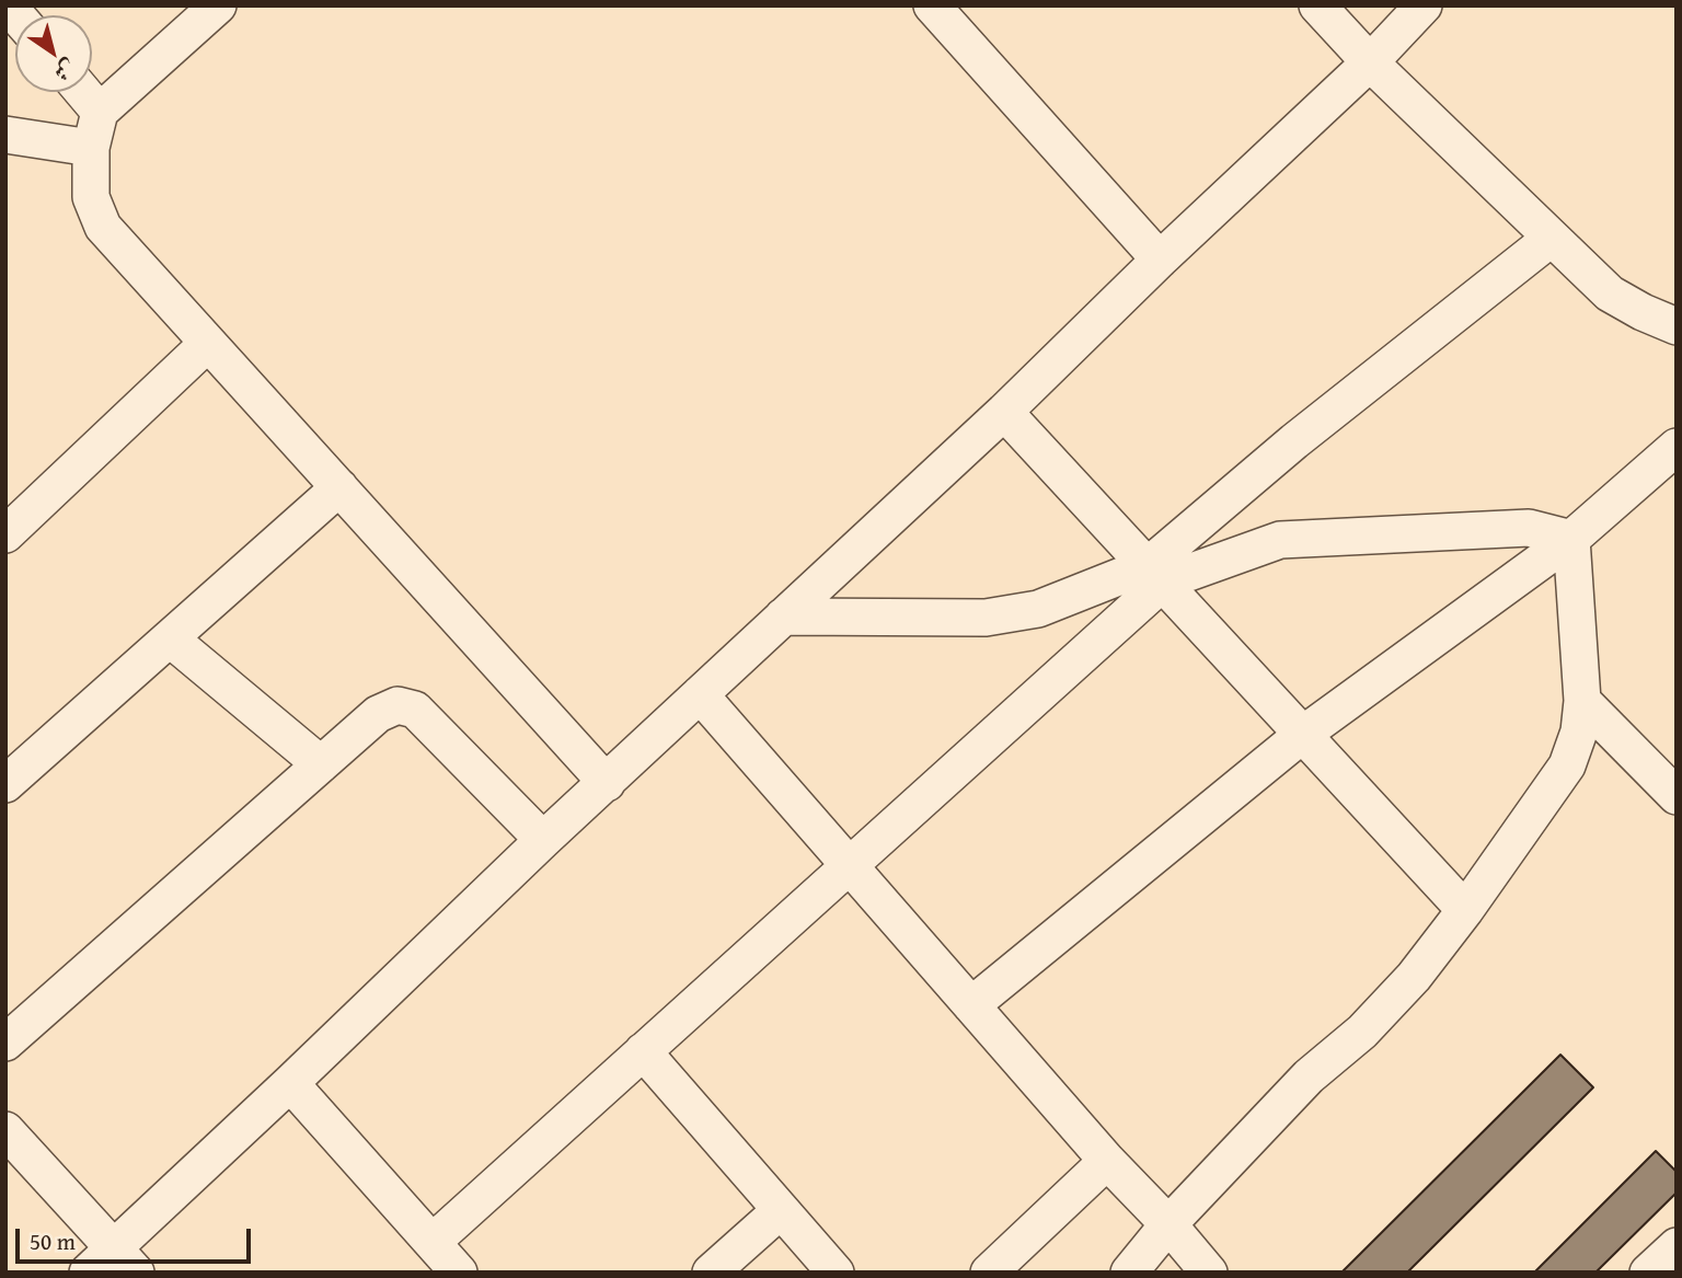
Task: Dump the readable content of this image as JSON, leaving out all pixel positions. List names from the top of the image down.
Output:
{
  "scale_bar": "50 m",
  "north": "bottom right"
}
